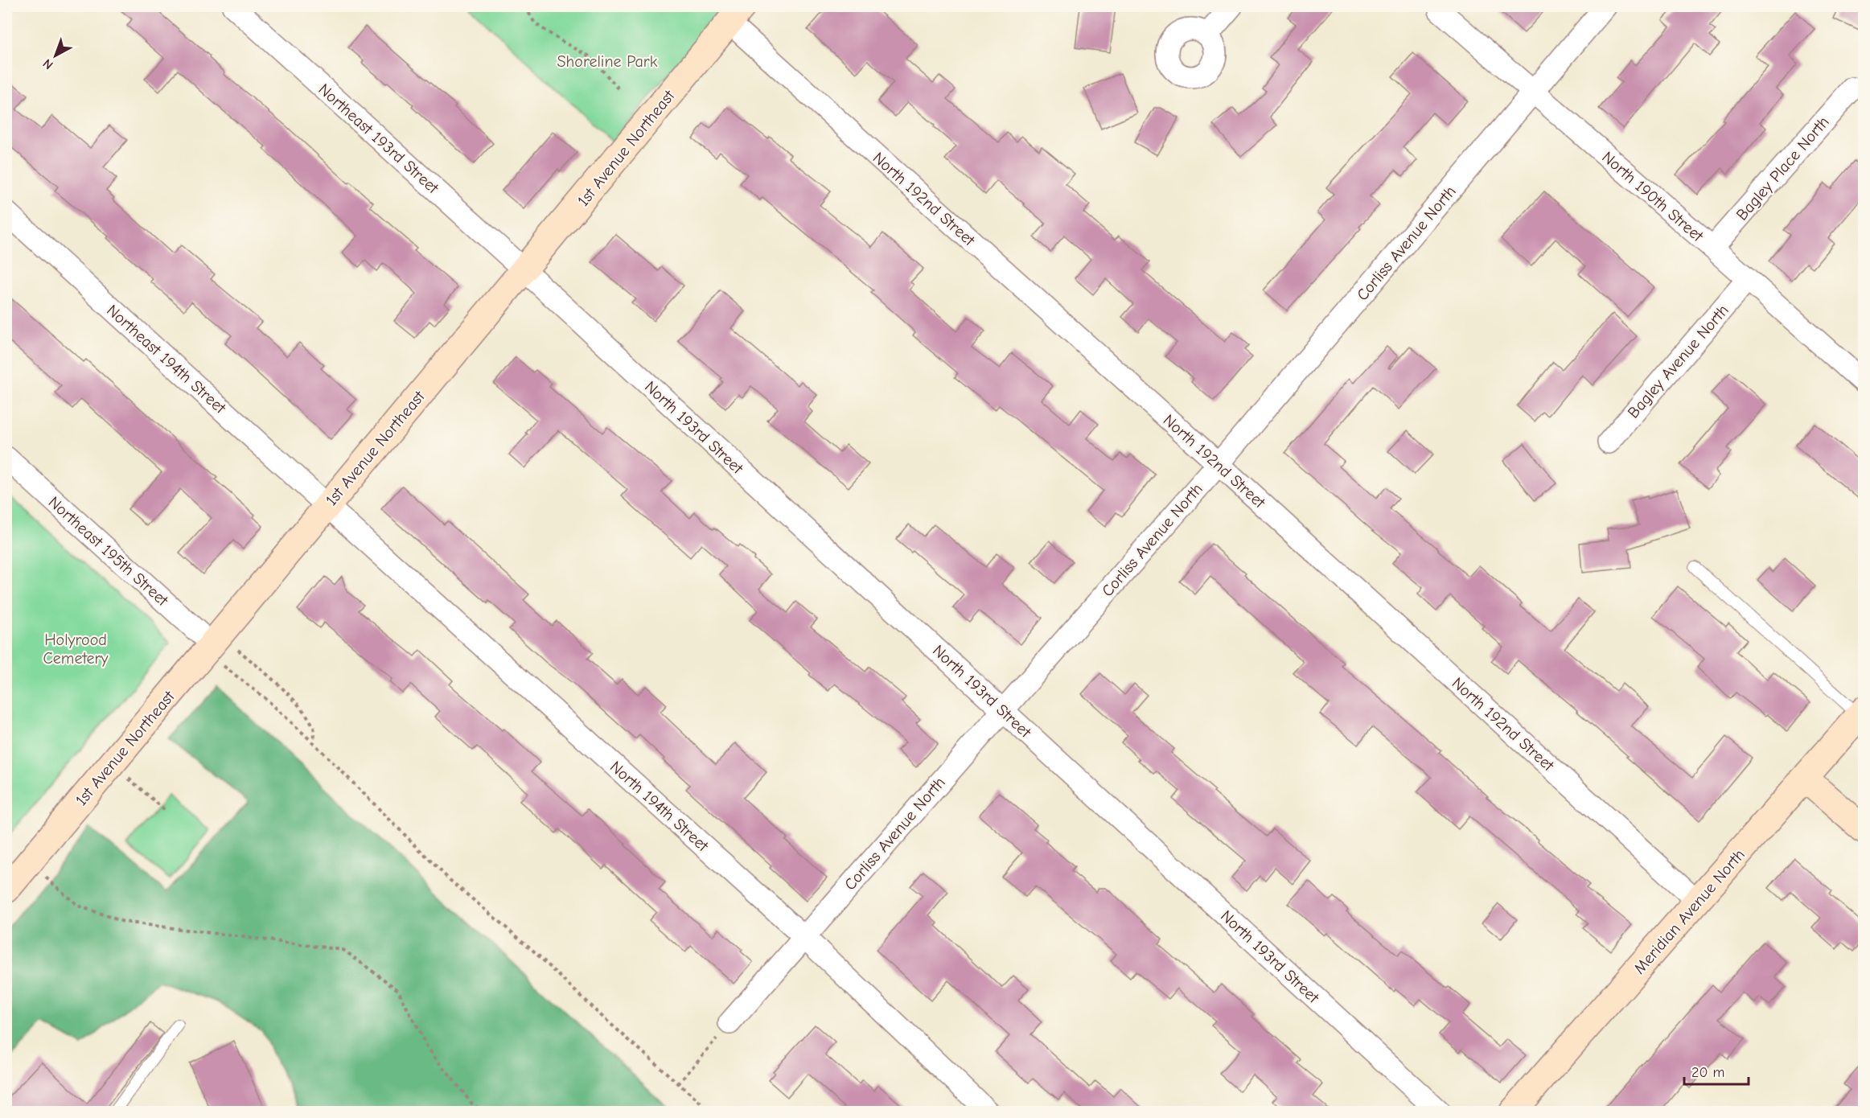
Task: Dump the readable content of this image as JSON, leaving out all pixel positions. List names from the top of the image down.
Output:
{
  "streets": {
    "street": [
      "Northeast 193rd Street",
      "1st Avenue Northeast",
      "Bagley Place North",
      "North 190th Street",
      "North 192nd Street",
      "Corliss Avenue North",
      "Northeast 194th Street",
      "Bagley Avenue North",
      "North 193rd Street",
      "Northeast 195th Street",
      "North 194th Street",
      "Meridian Avenue North"
    ]
  },
  "crossings": [
    ["Northeast 193rd Street", "1st Avenue Northeast"],
    ["Northeast 193rd Street", "North 193rd Street"],
    ["1st Avenue Northeast", "North 192nd Street"],
    ["1st Avenue Northeast", "Northeast 194th Street"],
    ["1st Avenue Northeast", "North 193rd Street"],
    ["1st Avenue Northeast", "Northeast 195th Street"],
    ["1st Avenue Northeast", "North 194th Street"],
    ["Bagley Place North", "North 190th Street"],
    ["North 190th Street", "Corliss Avenue North"],
    ["North 190th Street", "Bagley Avenue North"],
    ["North 192nd Street", "Corliss Avenue North"],
    ["North 192nd Street", "Meridian Avenue North"],
    ["Corliss Avenue North", "North 193rd Street"],
    ["Corliss Avenue North", "North 194th Street"],
    ["Northeast 194th Street", "North 194th Street"]
  ],
  "parks": ["Shoreline Park", "Holyrood Cemetery"],
  "scale_bar": "20 m",
  "north": "bottom left"
}
